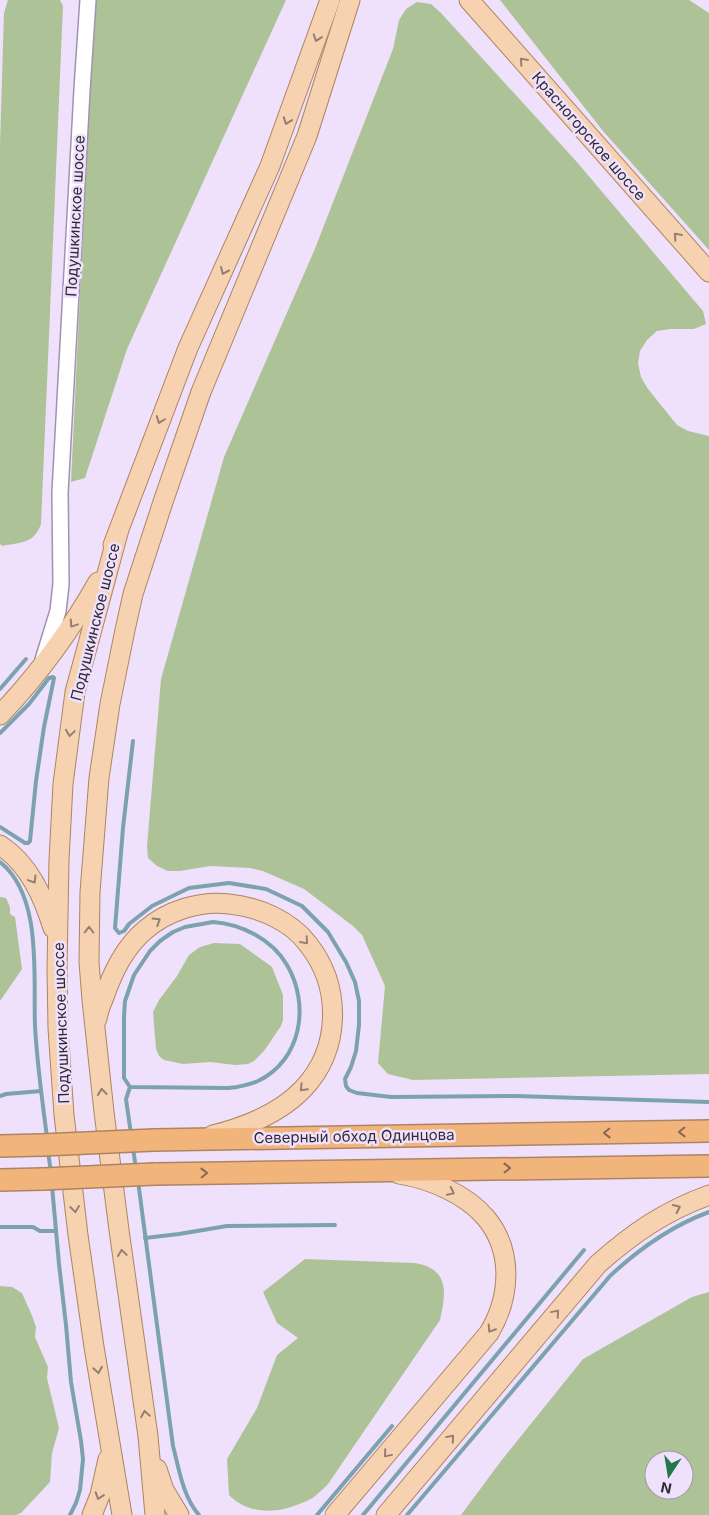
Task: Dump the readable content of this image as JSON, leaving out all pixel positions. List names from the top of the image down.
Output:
{
  "streets": {
    "highway": ["Северный обход Одинцова"],
    "main road": ["Красногорское шоссе", "Подушкинское шоссе"]
  },
  "one_way": ["Красногорское шоссе", "Подушкинское шоссе"],
  "north": "bottom"
}
